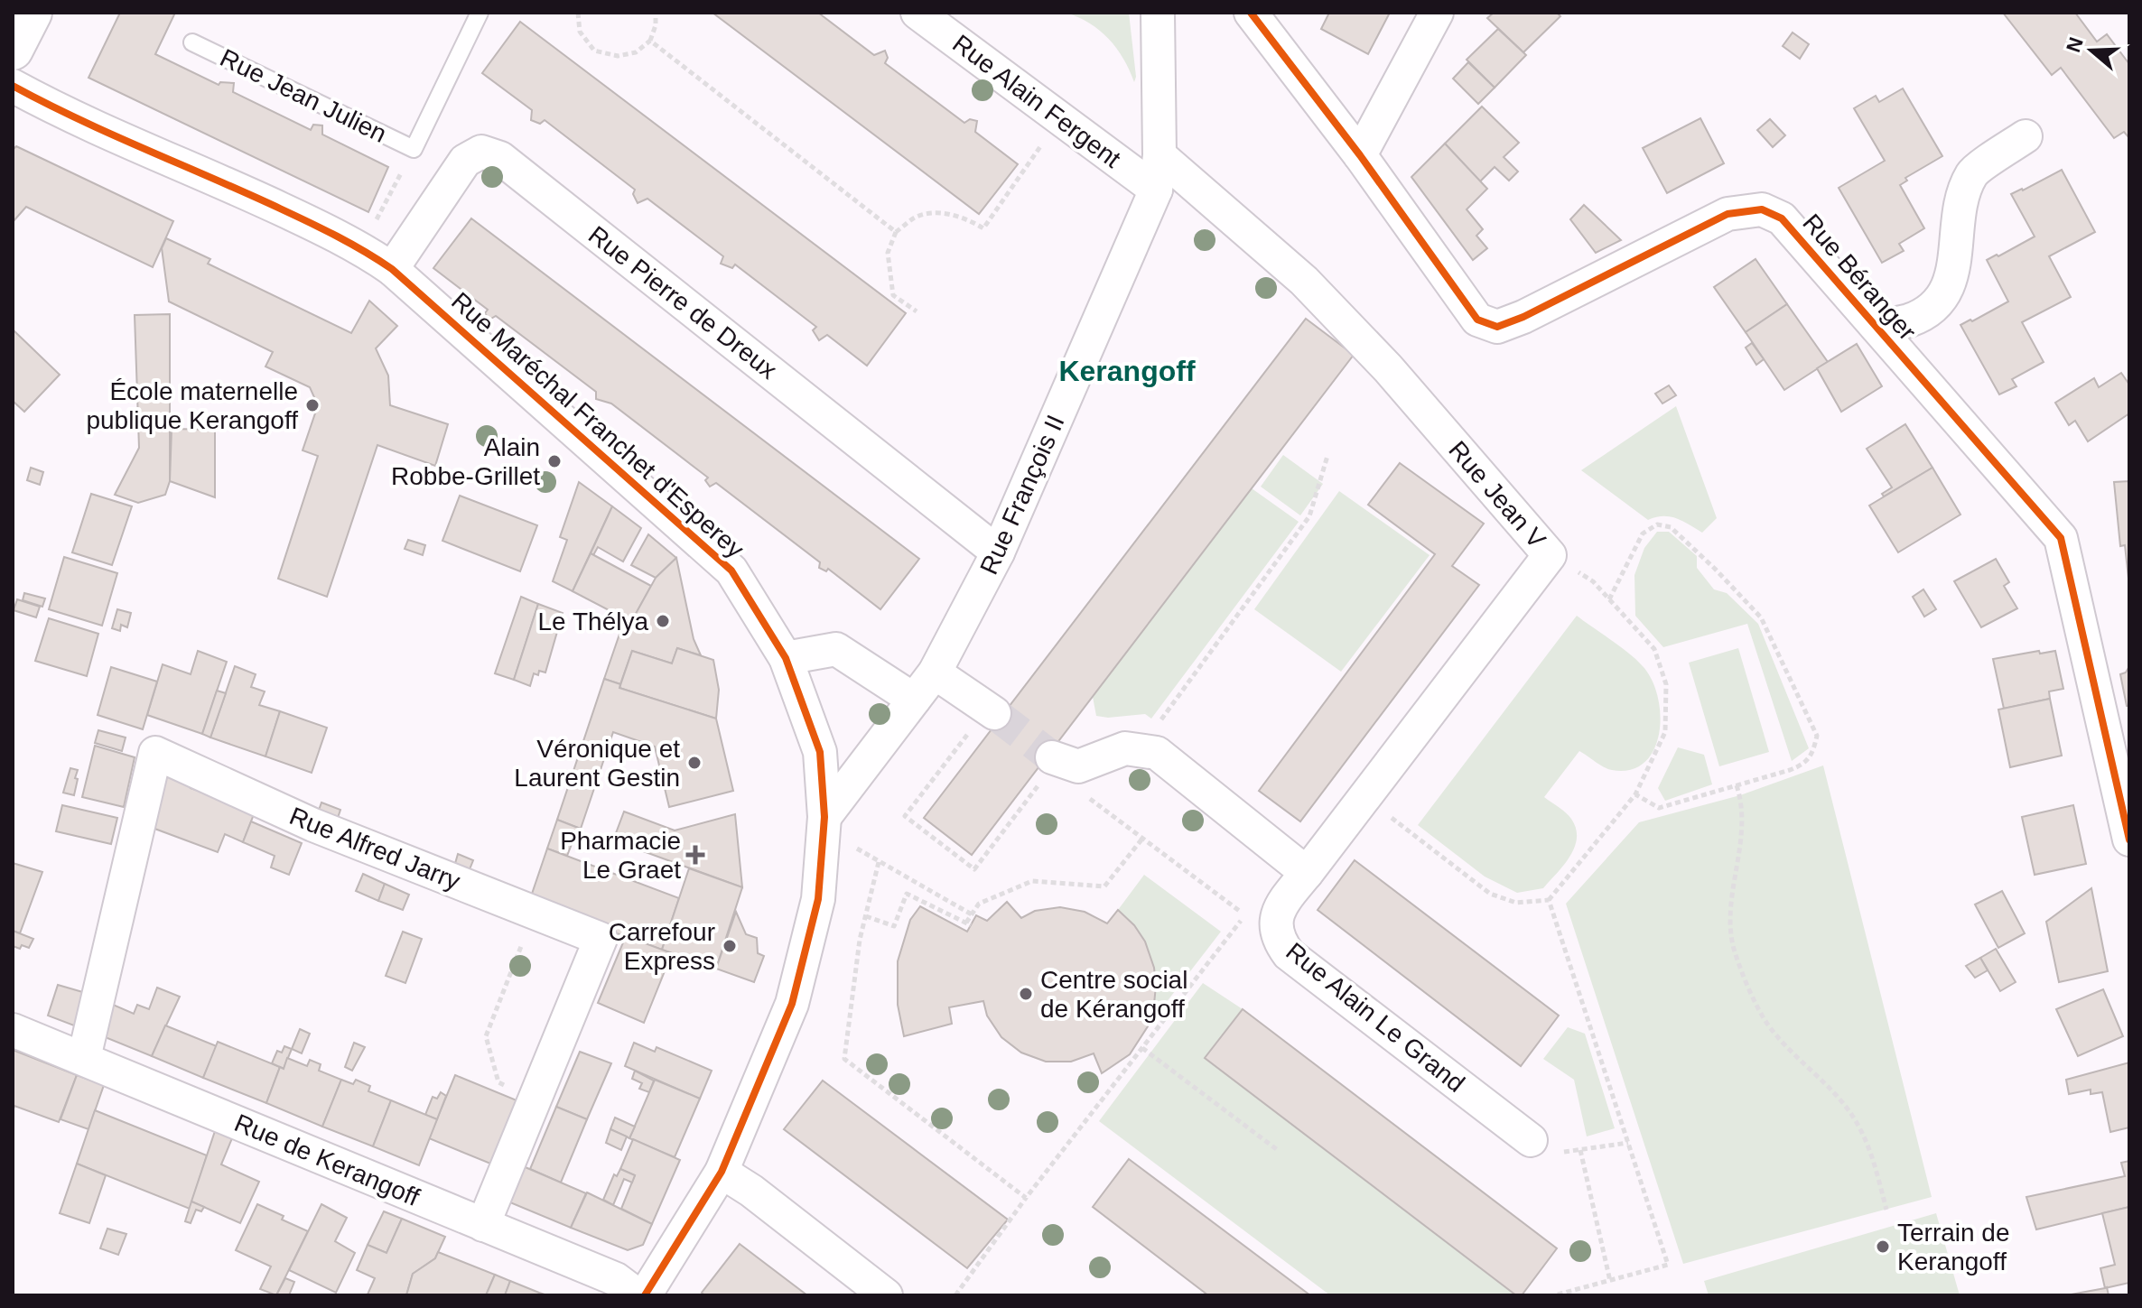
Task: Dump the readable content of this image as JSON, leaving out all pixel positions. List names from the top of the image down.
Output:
{
  "streets": {
    "street": [
      "Rue Alain Fergent",
      "Rue Béranger",
      "Rue Pierre de Dreux",
      "Rue Maréchal Franchet d'Esperey",
      "Rue François II",
      "Rue Jean V",
      "Rue Alfred Jarry",
      "Rue Alain Le Grand",
      "Rue de Kerangoff"
    ],
    "lane": ["Rue Jean Julien"]
  },
  "crossings": [
    ["Rue Alain Fergent", "Rue François II"],
    ["Rue Pierre de Dreux", "Rue Maréchal Franchet d'Esperey"],
    ["Rue Pierre de Dreux", "Rue François II"],
    ["Rue Maréchal Franchet d'Esperey", "Rue François II"],
    ["Rue François II", "Rue Jean V"],
    ["Rue Jean V", "Rue Alain Le Grand"],
    ["Rue Alfred Jarry", "Rue de Kerangoff"]
  ],
  "districts": ["Kerangoff"],
  "places": {
    "other": [
      "École maternelle publique Kerangoff",
      "Alain Robbe-Grillet",
      "Le Thélya",
      "Véronique et Laurent Gestin",
      "Carrefour Express",
      "Centre social de Kérangoff",
      "Terrain de Kerangoff"
    ],
    "health": ["Pharmacie Le Graet"]
  },
  "north": "left"
}
